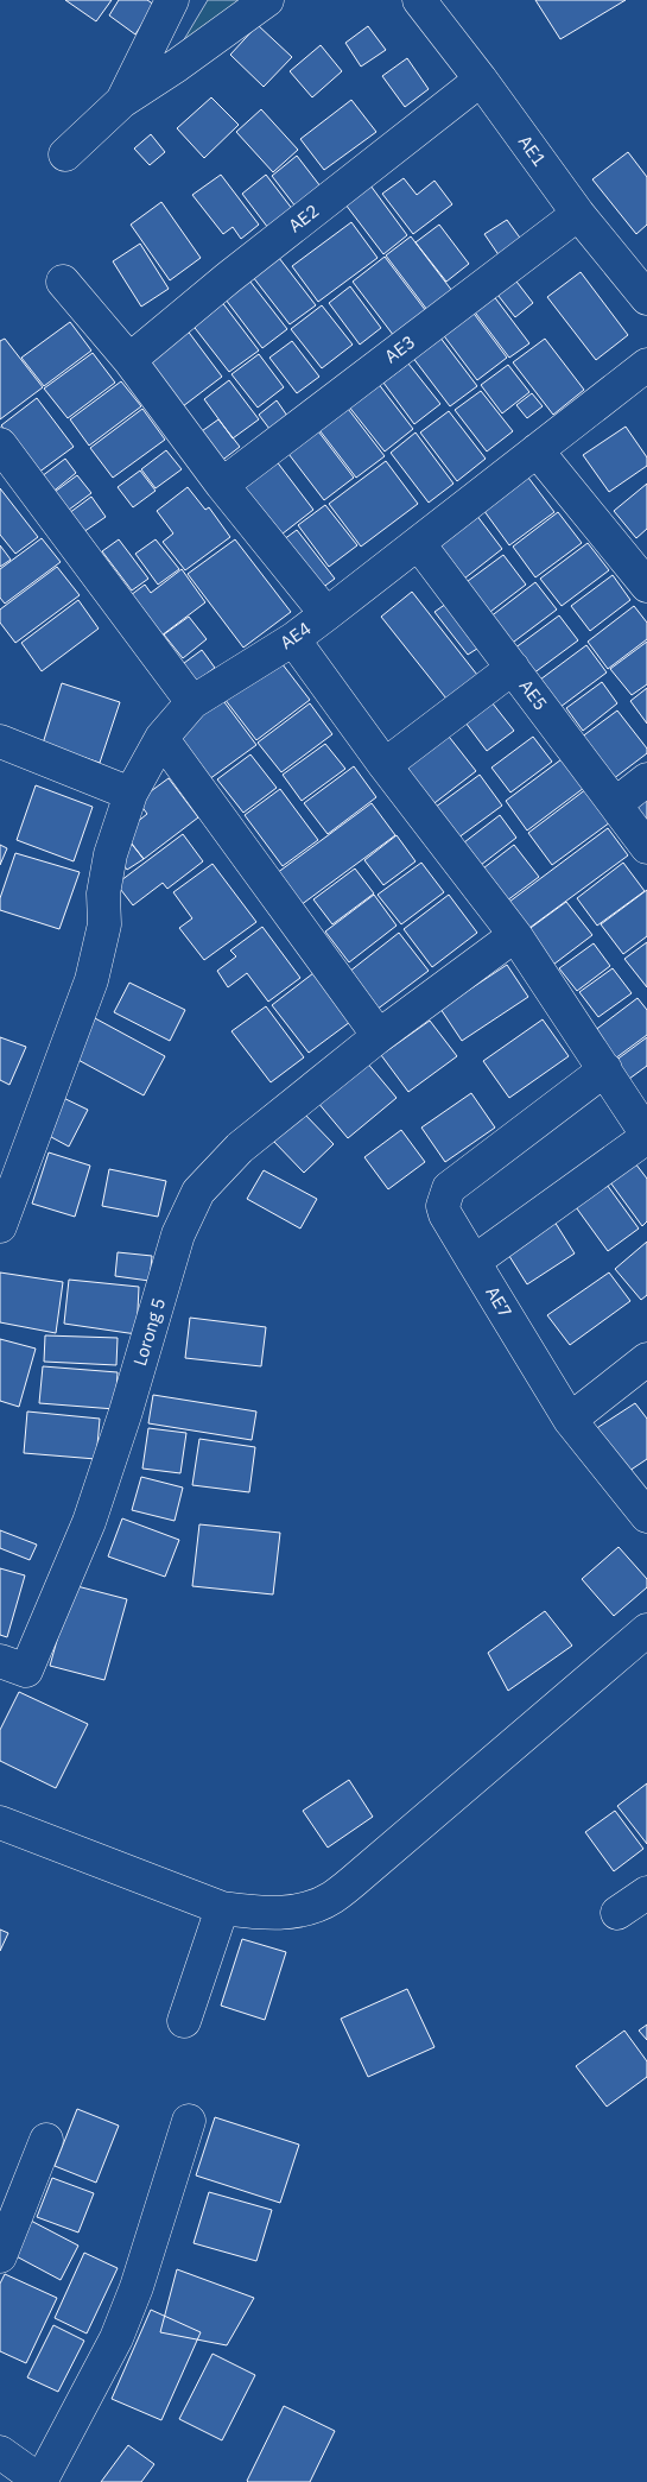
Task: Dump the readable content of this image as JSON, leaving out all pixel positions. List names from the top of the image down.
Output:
{
  "streets": {
    "street": [
      "AE1",
      "AE2",
      "AE3",
      "AE4",
      "AE5",
      "AE7",
      "Lorong 5"
    ]
  },
  "crossings": [
    ["AE1", "AE2"],
    ["AE1", "AE3"],
    ["AE4", "AE5"]
  ]
}
